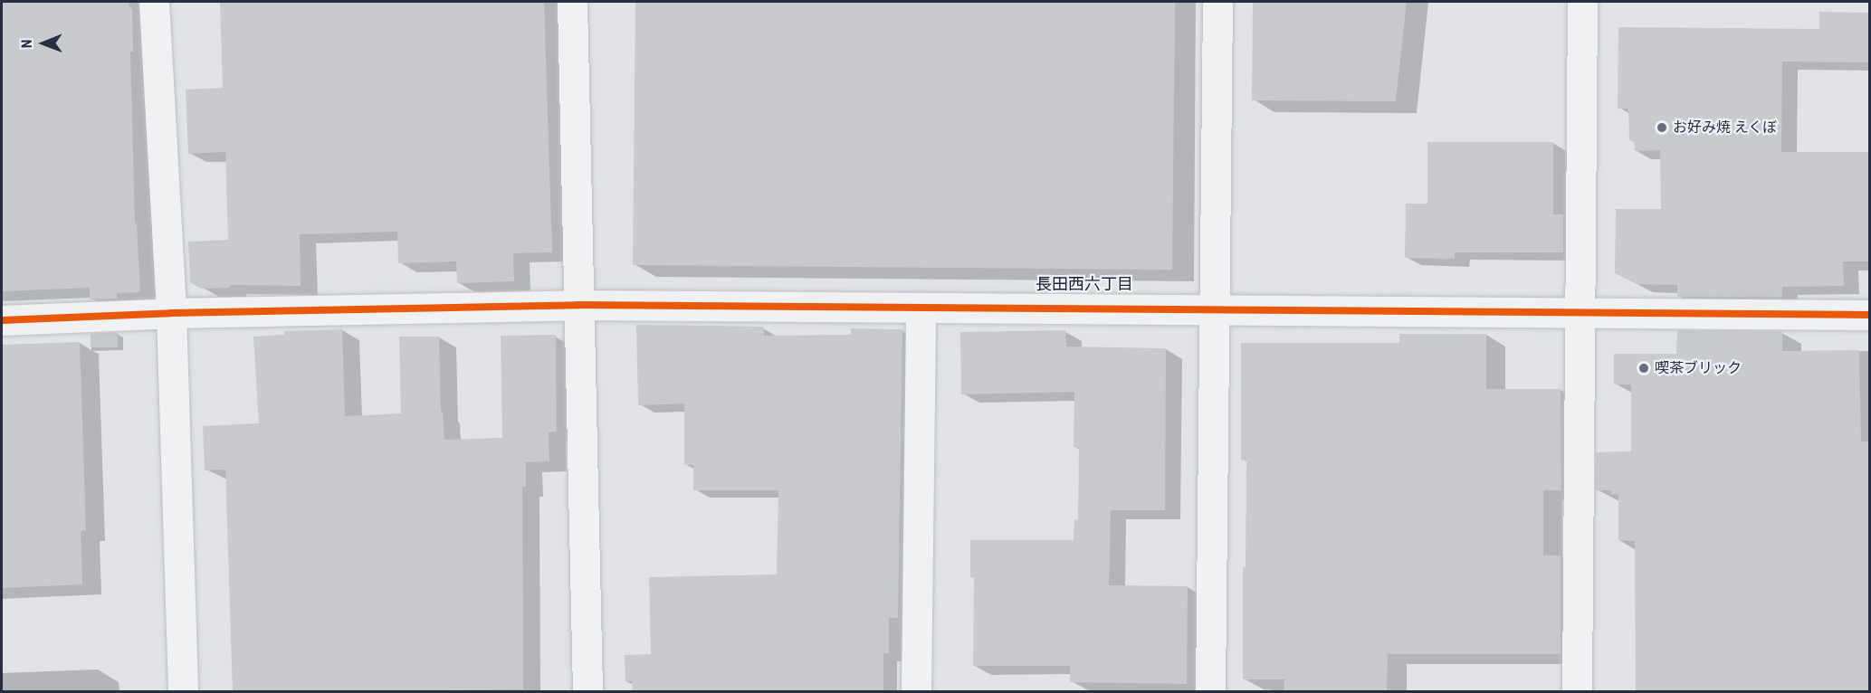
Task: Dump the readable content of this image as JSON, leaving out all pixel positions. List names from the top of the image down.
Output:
{
  "districts": ["長田西六丁目"],
  "places": ["お好み焼 えくぼ", "喫茶ブリック"],
  "north": "left"
}
